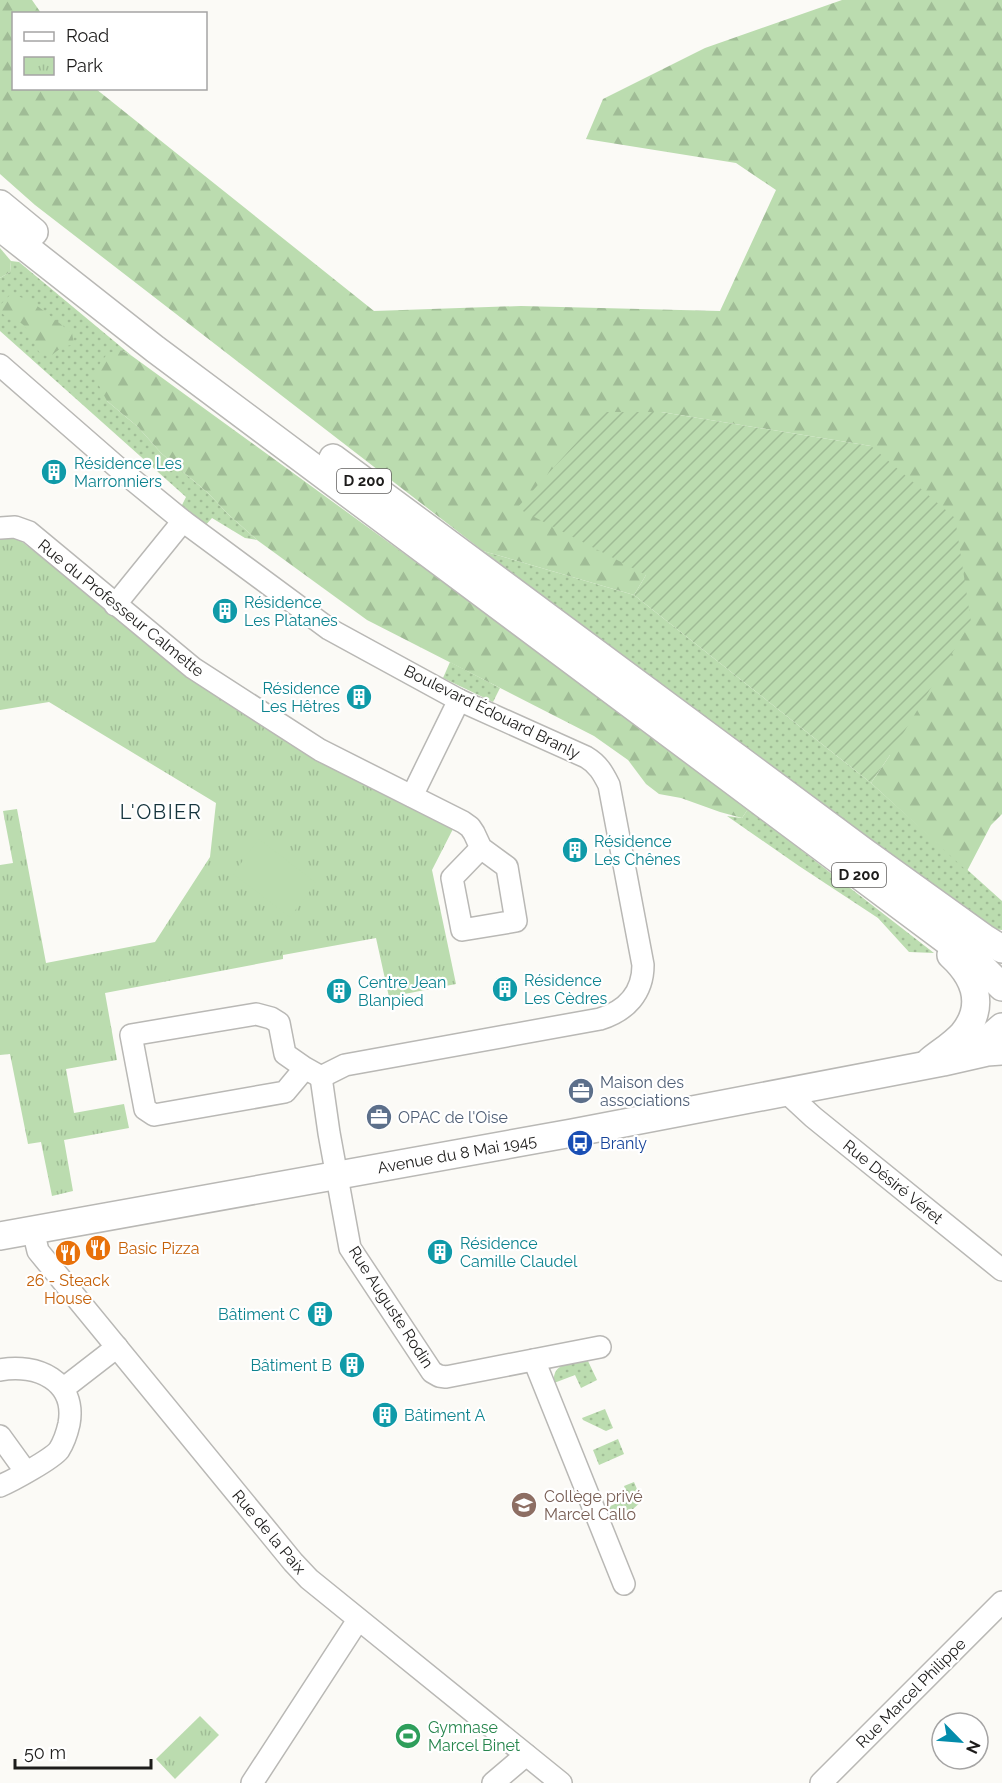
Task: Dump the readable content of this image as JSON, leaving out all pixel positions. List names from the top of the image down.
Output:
{
  "streets": {
    "main road": ["D 200", "Avenue du 8 Mai 1945"],
    "street": [
      "Rue du Professeur Calmette",
      "Boulevard Édouard Branly",
      "Rue Désiré Véret",
      "Rue Auguste Rodin",
      "Rue de la Paix",
      "Rue Marcel Philippe"
    ]
  },
  "crossings": [
    ["Avenue du 8 Mai 1945", "Rue Désiré Véret"],
    ["Avenue du 8 Mai 1945", "Rue Auguste Rodin"],
    ["Avenue du 8 Mai 1945", "Rue de la Paix"]
  ],
  "districts": ["L'OBIER"],
  "places": {
    "building": [
      "Résidence Les Marronniers",
      "Résidence Les Platanes",
      "Résidence Les Hêtres",
      "Résidence Les Chênes",
      "Résidence Les Cèdres",
      "Centre Jean Blanpied",
      "Résidence Camille Claudel",
      "Bâtiment C",
      "Bâtiment B",
      "Bâtiment A"
    ],
    "office": ["Maison des associations", "OPAC de l'Oise"],
    "bus stop": ["Branly"],
    "restaurant": ["Basic Pizza", "26 - Steack House"],
    "school or university": ["Collège privé Marcel Callo"],
    "sports": ["Gymnase Marcel Binet"]
  },
  "legend": ["Road", "Park"],
  "scale_bar": "50 m",
  "north": "bottom right"
}
